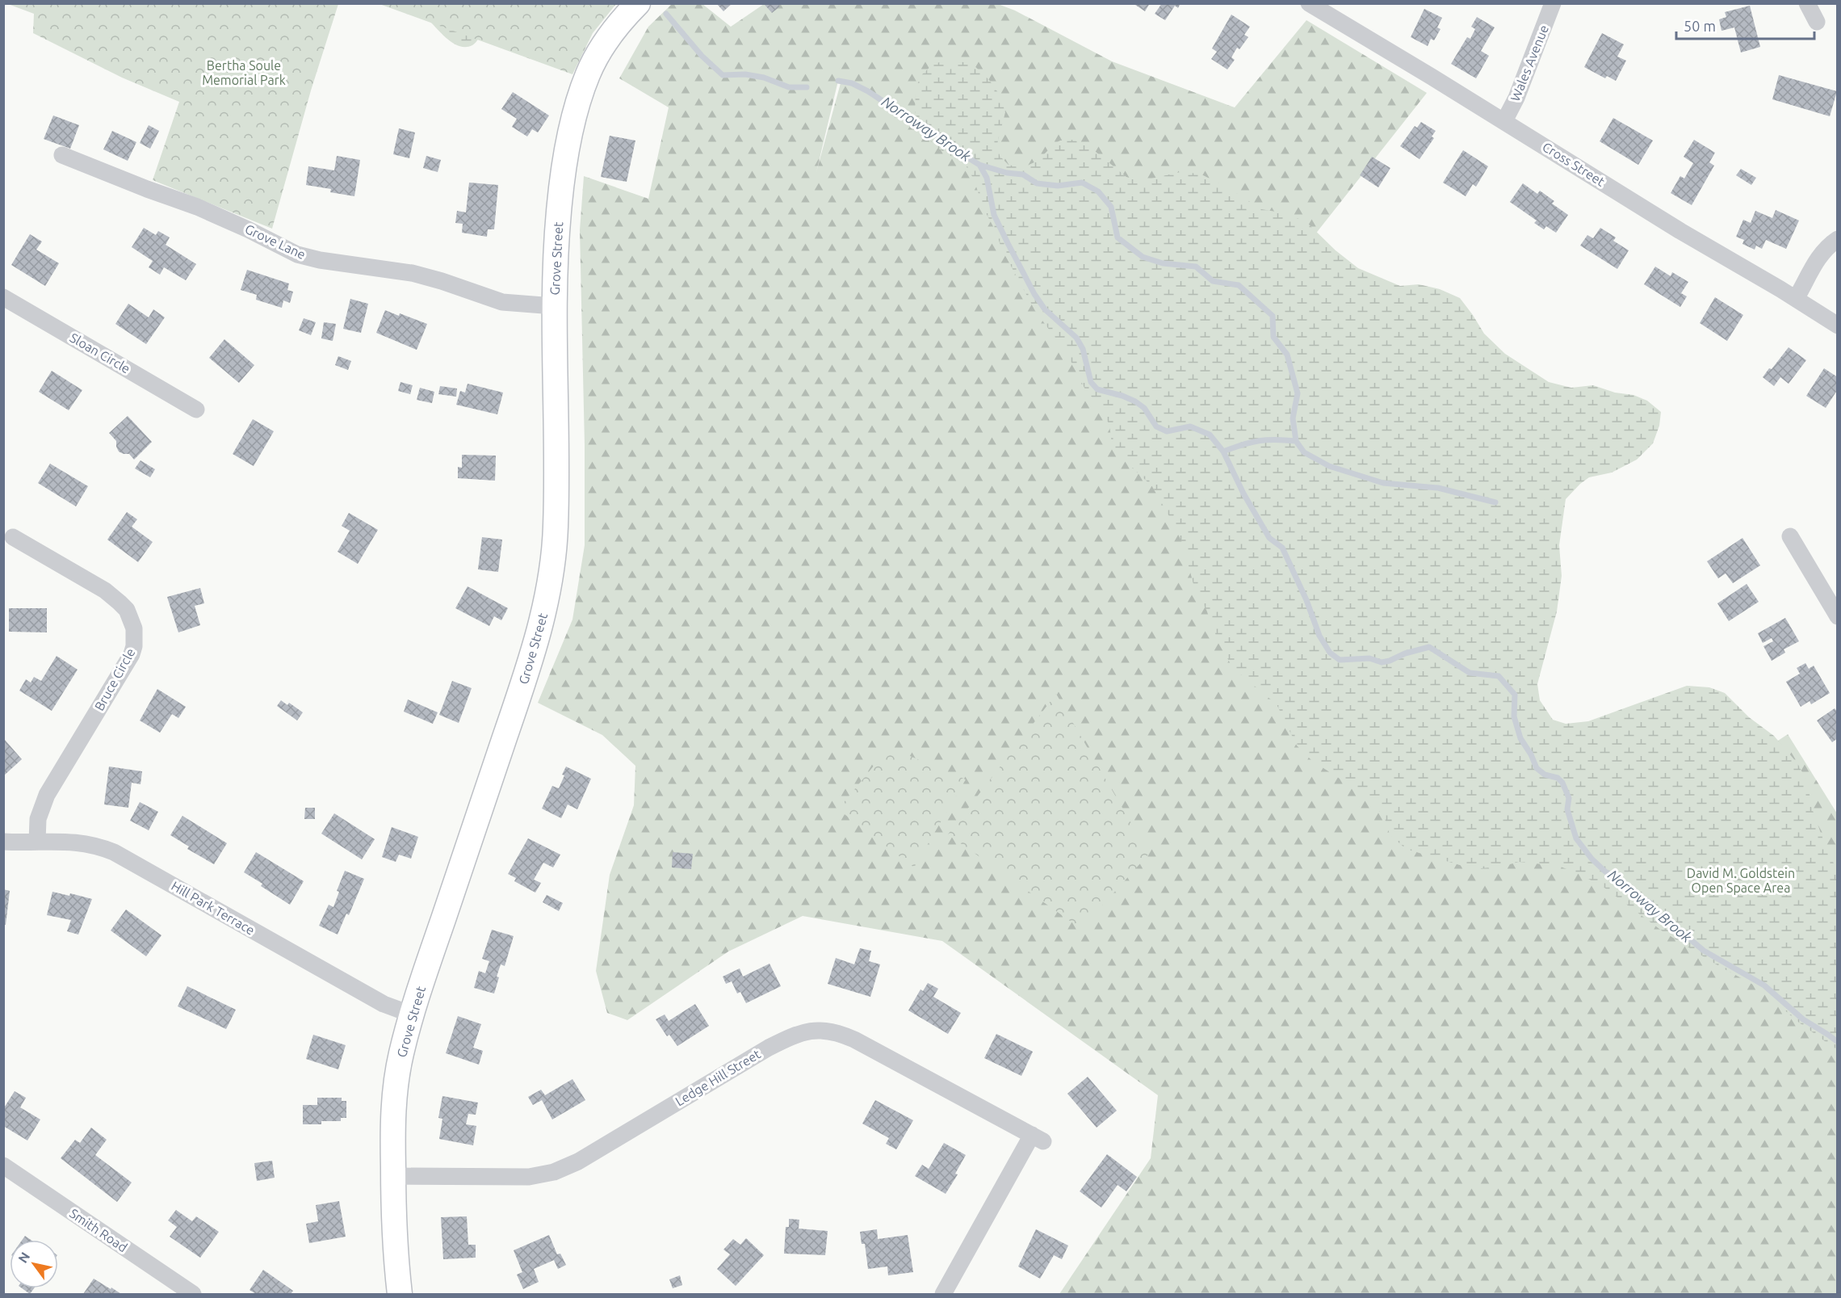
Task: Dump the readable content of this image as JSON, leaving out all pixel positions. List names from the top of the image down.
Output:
{
  "streets": {
    "street": [
      "Wales Avenue",
      "Cross Street",
      "Grove Lane",
      "Grove Street",
      "Sloan Circle",
      "Bruce Circle",
      "Hill Park Terrace",
      "Ledge Hill Street",
      "Smith Road"
    ]
  },
  "crossings": [
    ["Wales Avenue", "Cross Street"],
    ["Grove Lane", "Grove Street"],
    ["Grove Street", "Hill Park Terrace"],
    ["Grove Street", "Ledge Hill Street"],
    ["Bruce Circle", "Hill Park Terrace"]
  ],
  "water": ["Norroway Brook"],
  "parks": ["Bertha Soule Memorial Park", "David M. Goldstein Open Space Area"],
  "scale_bar": "50 m",
  "north": "top left"
}
